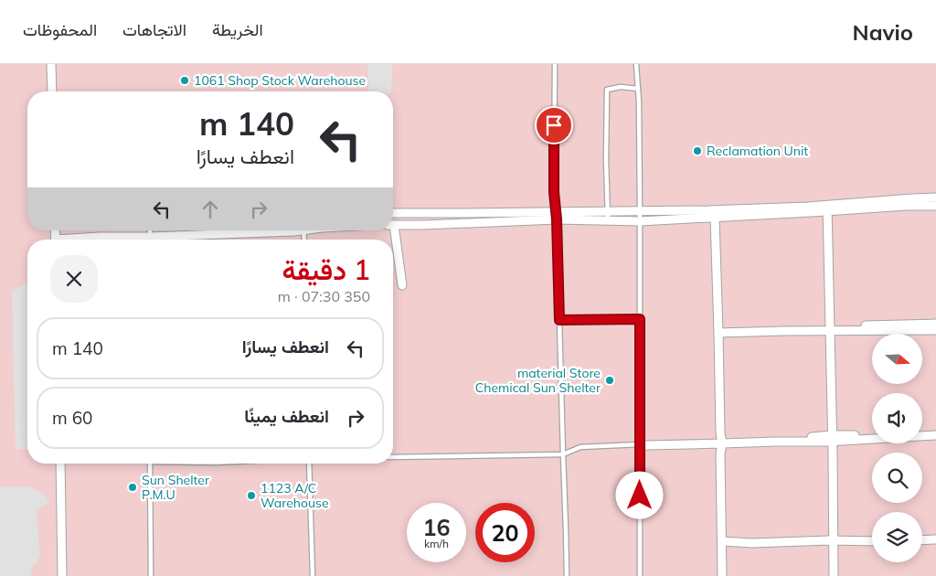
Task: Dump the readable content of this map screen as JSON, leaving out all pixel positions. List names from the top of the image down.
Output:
{
  "places": [
    "1061 Shop Stock Warehouse",
    "Reclamation Unit",
    "material Store Chemical Sun Shelter",
    "Sun Shelter P.M.U",
    "1123 A/C Warehouse"
  ],
  "north": "right",
  "page": {
    "header": "Navio",
    "nav": ["الخريطة", "الاتجاهات", "المحفوظات"],
    "turn": ["140 m", "انعطف يسارًا"],
    "heading": ["1 دقيقة", "350 m · 07:30"],
    "list": [
      {
        "name": "انعطف يسارًا",
        "value": "140 m"
      },
      {
        "name": "انعطف يمينًا",
        "value": "60 m"
      }
    ],
    "speed": "16 km/h",
    "limit": "20"
  }
}
